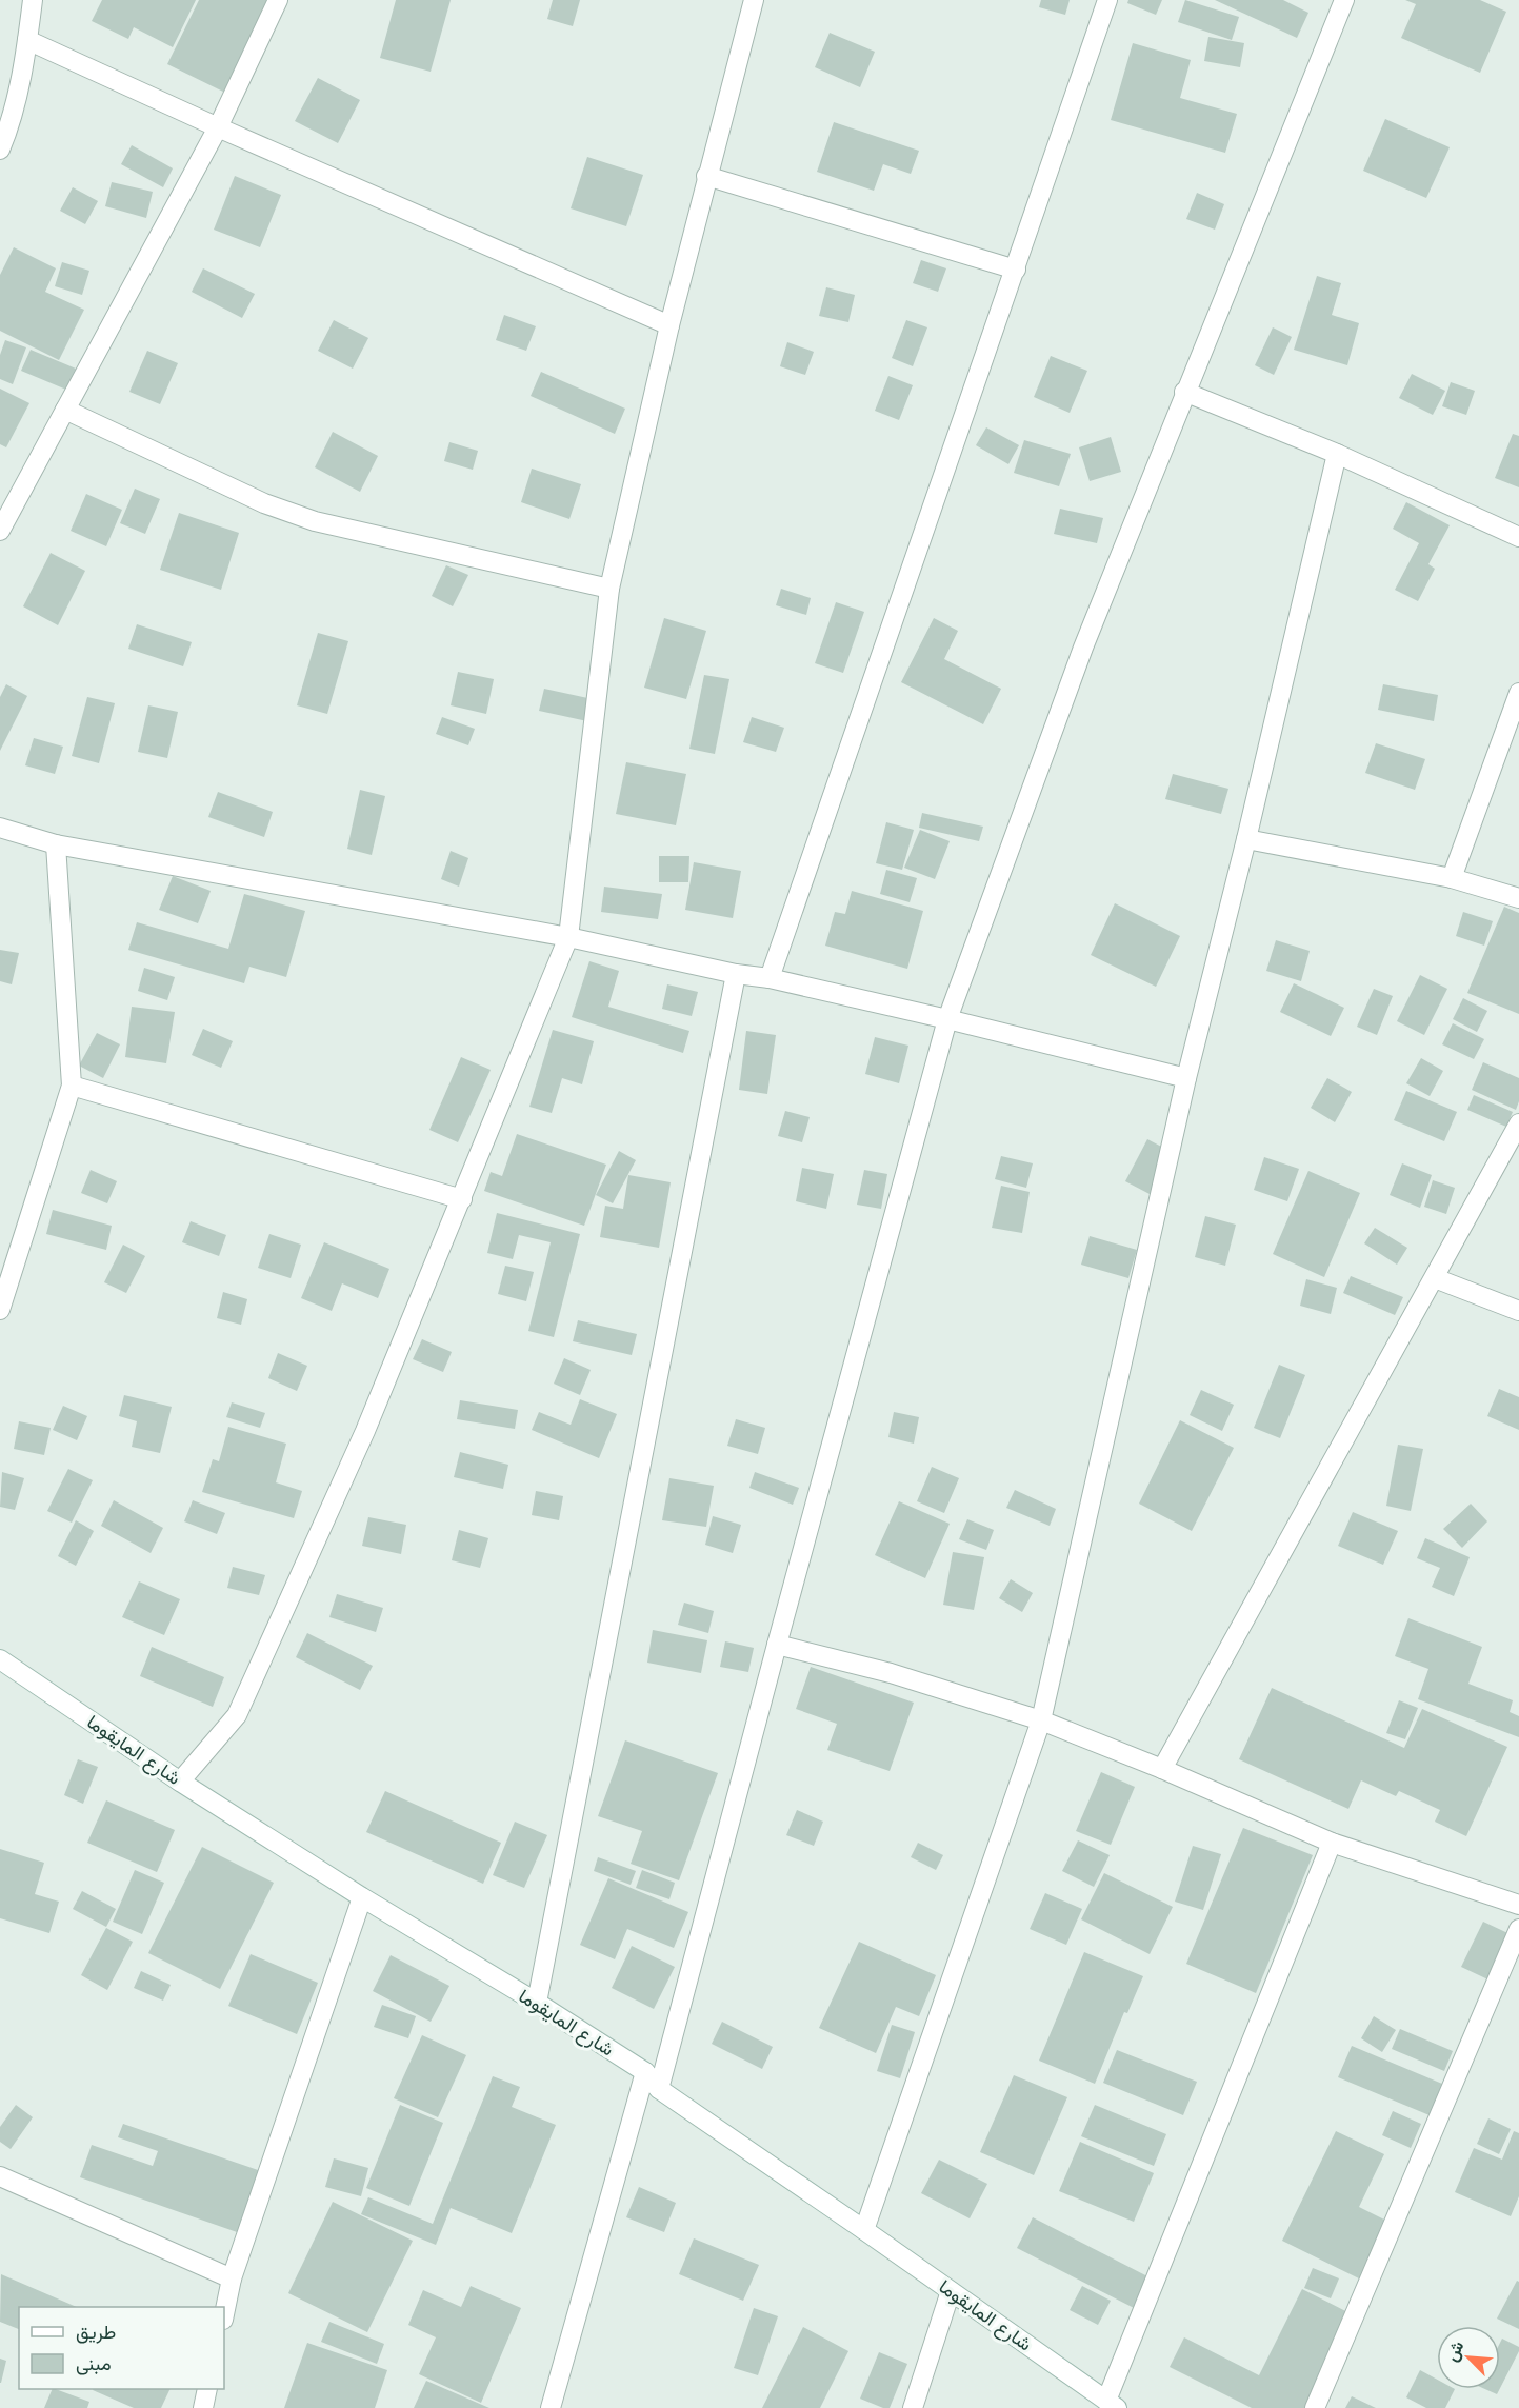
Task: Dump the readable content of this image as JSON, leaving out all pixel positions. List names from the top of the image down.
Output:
{
  "streets": {
    "street": ["شارع المايقوما"]
  },
  "legend": ["طريق", "مبنى"],
  "north": "top left"
}
